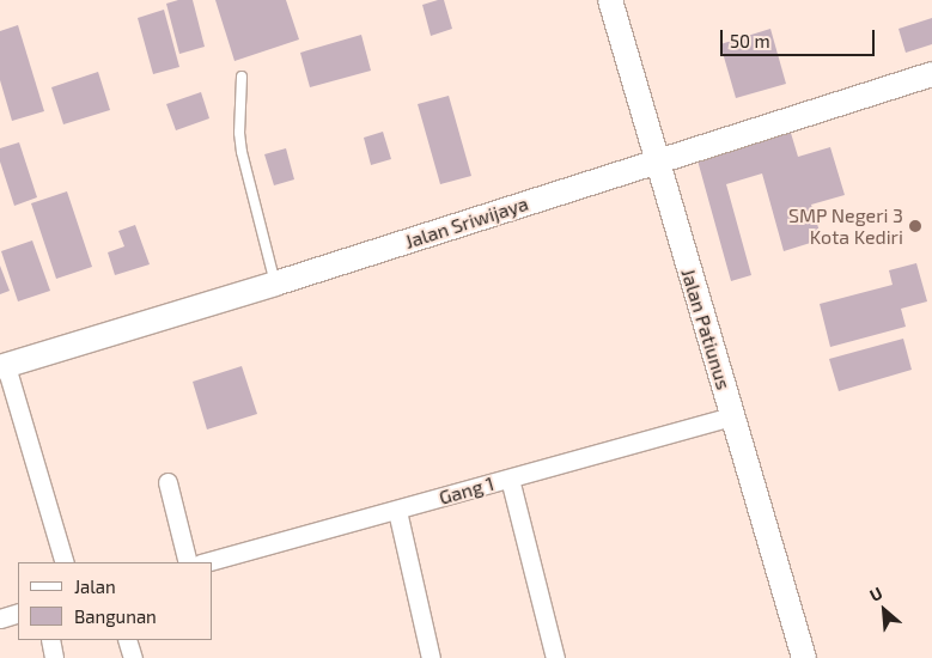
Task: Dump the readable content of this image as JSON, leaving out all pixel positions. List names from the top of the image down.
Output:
{
  "streets": {
    "street": ["Jalan Sriwijaya", "Jalan Patiunus", "Gang 1"]
  },
  "crossings": [
    ["Jalan Sriwijaya", "Jalan Patiunus"],
    ["Jalan Patiunus", "Gang 1"]
  ],
  "places": ["SMP Negeri 3 Kota Kediri"],
  "legend": ["Jalan", "Bangunan"],
  "scale_bar": "50 m",
  "north": "top left"
}
